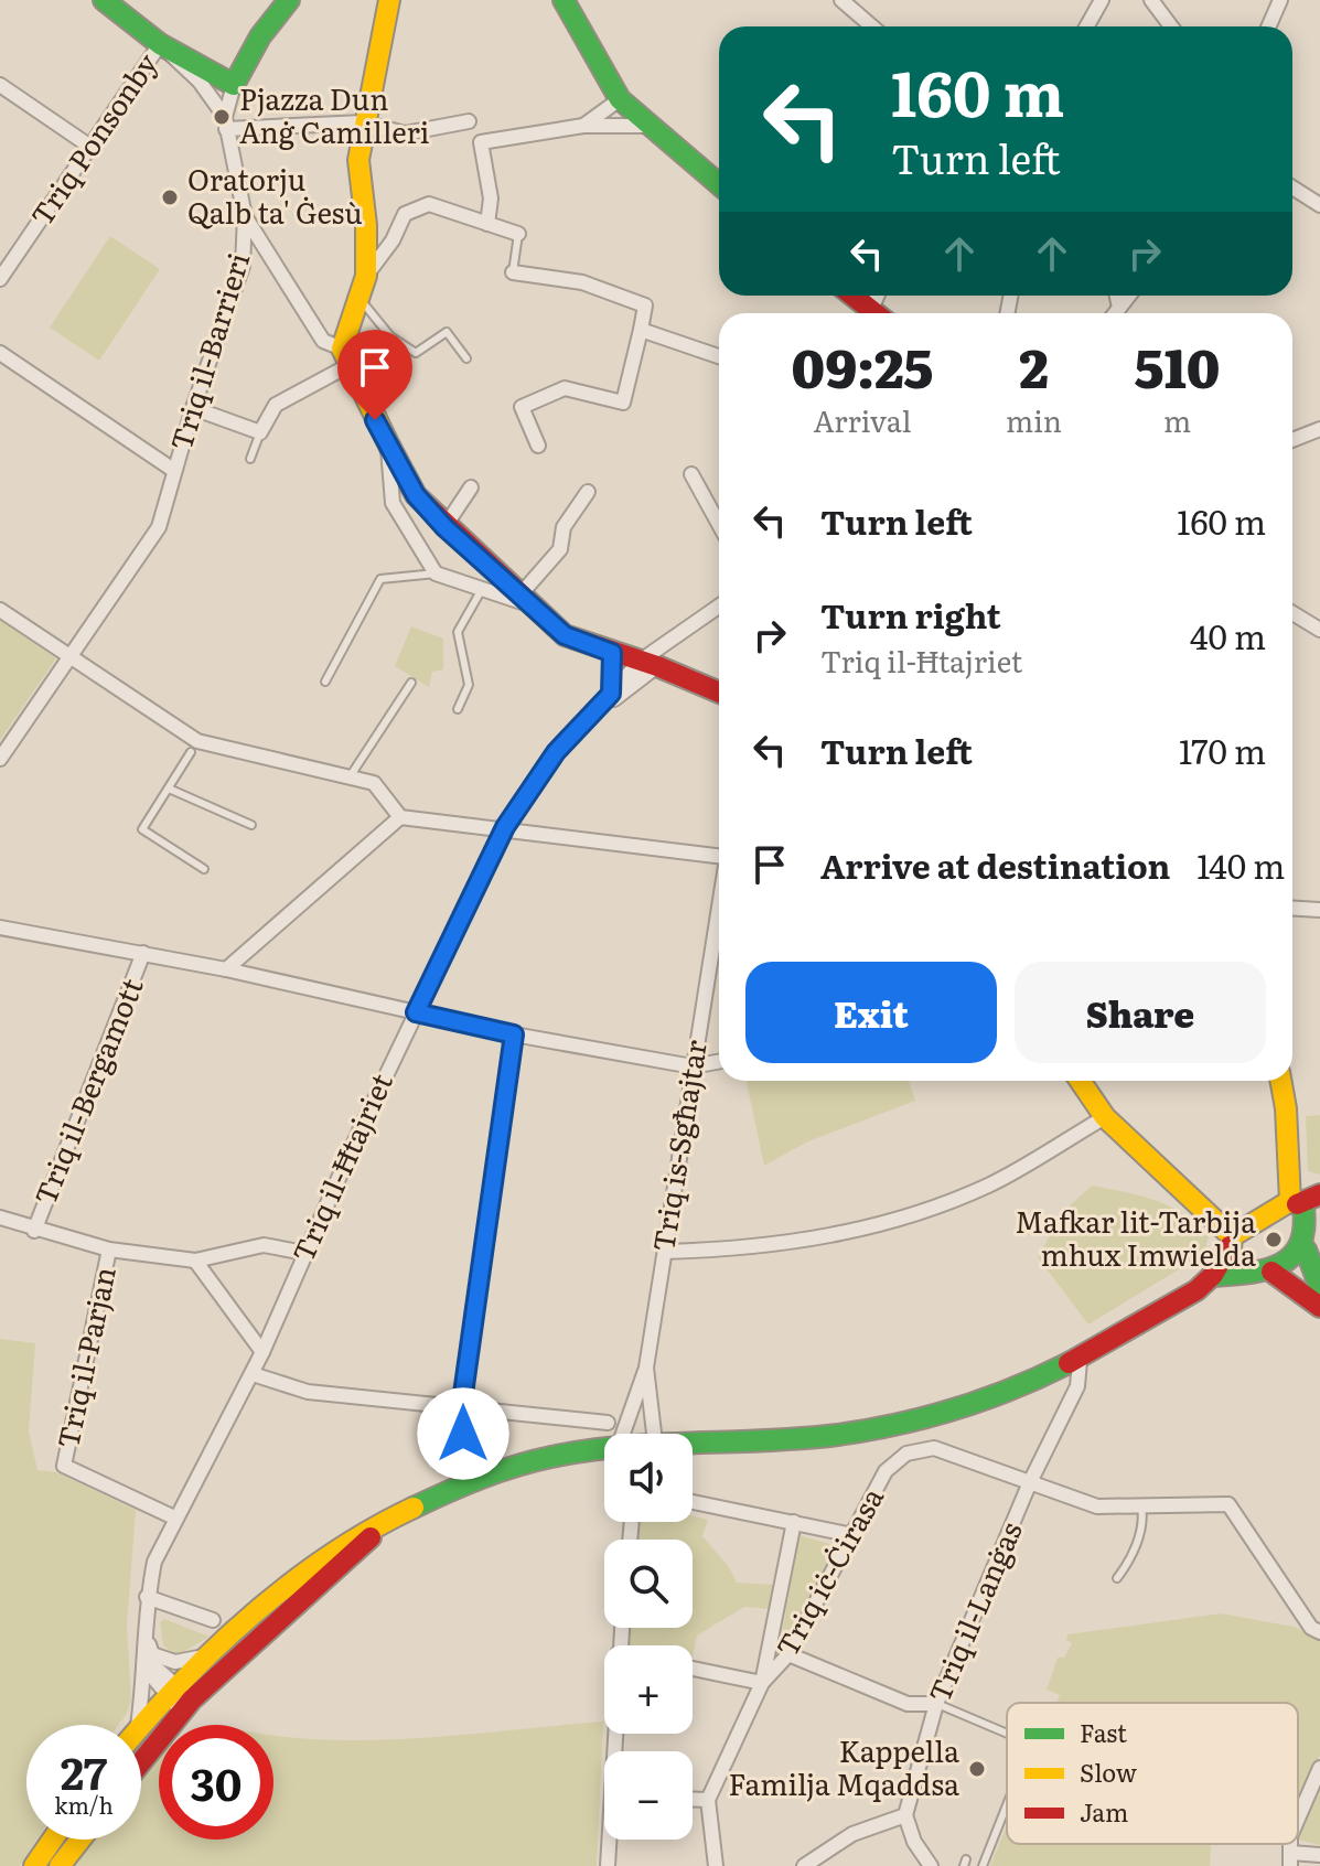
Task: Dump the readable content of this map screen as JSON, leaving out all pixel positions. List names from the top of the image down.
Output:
{
  "streets": {
    "street": [
      "Triq Ponsonby",
      "Triq il-Barrieri",
      "Triq il-Bergamott",
      "Triq is-Sgħajtar",
      "Triq il-Ħtajriet",
      "Triq il-Parjan",
      "Triq iċ-Ċirasa",
      "Triq il-Lanġas"
    ]
  },
  "crossings": [
    ["Triq il-Ħtajriet", "Triq il-Parjan"],
    ["Triq iċ-Ċirasa", "Triq il-Lanġas"]
  ],
  "places": [
    "Pjazza Dun Anġ Camilleri",
    "Oratorju Qalb ta' Ġesù",
    "Mafkar lit-Tarbija mhux Imwielda",
    "Kappella Familja Mqaddsa"
  ],
  "legend": ["Fast", "Slow", "Jam"],
  "page": {
    "turn": ["160 m", "Turn left"],
    "eta": [
      "09:25",
      "Arrival",
      "2",
      "min",
      "510",
      "m"
    ],
    "list": [
      {
        "name": "Turn left",
        "value": "160 m"
      },
      {
        "name": "Turn right",
        "note": "Triq il-Ħtajriet",
        "value": "40 m"
      },
      {
        "name": "Turn left",
        "value": "170 m"
      },
      {
        "name": "Arrive at destination",
        "value": "140 m"
      }
    ],
    "buttons": ["Exit", "Share"],
    "map_buttons": ["+", "−"],
    "speed": "27 km/h",
    "limit": "30"
  }
}
